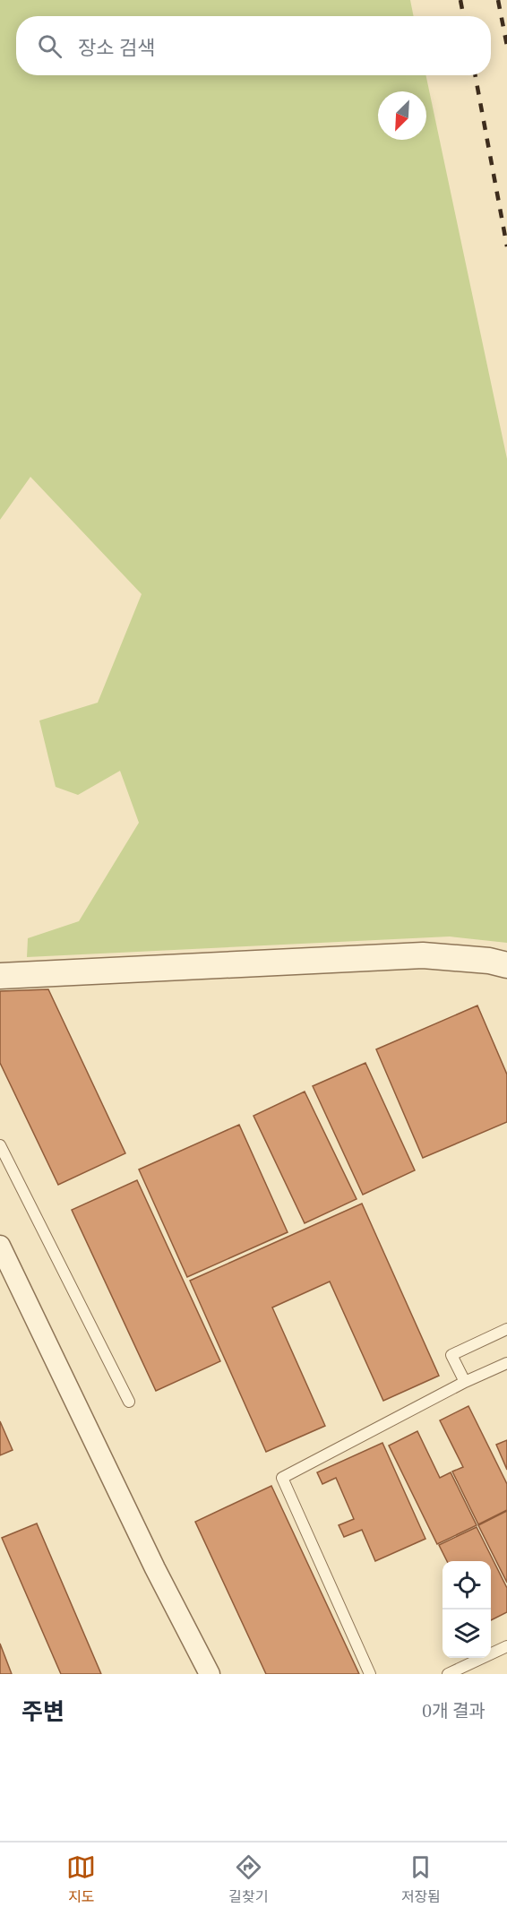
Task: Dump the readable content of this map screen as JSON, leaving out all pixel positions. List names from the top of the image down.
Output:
{
  "north": "bottom left",
  "page": {
    "search": "장소 검색",
    "heading": ["주변", "0개 결과"],
    "nav": ["지도", "길찾기", "저장됨"]
  }
}
